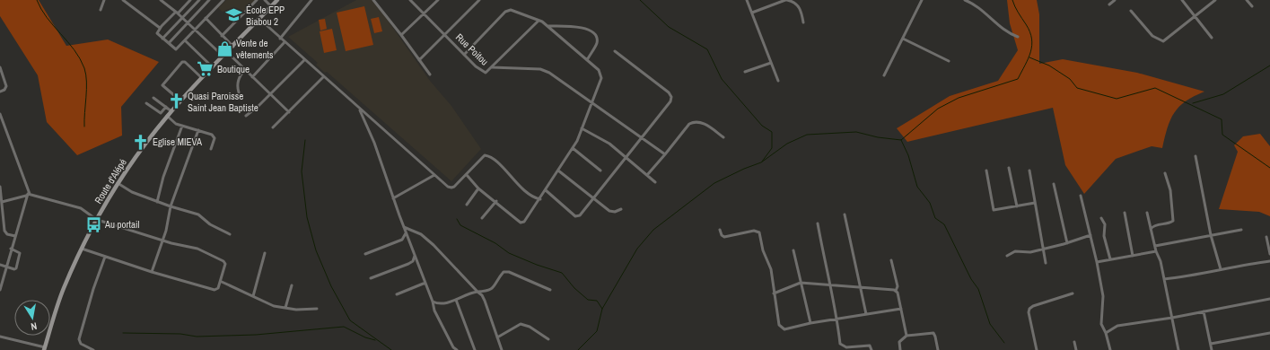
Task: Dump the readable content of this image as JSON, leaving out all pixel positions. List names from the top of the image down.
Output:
{
  "streets": {
    "main road": ["Route d'Alépé"],
    "street": ["Rue Poitou"]
  },
  "places": {
    "school or university": ["École EPP Biabou 2"],
    "shop": ["Vente de vêtements"],
    "supermarket": ["Boutique"],
    "church": ["Quasi Paroisse Saint Jean Baptiste", "Eglise MIEVA"],
    "bus stop": ["Au portail"]
  },
  "north": "bottom"
}
